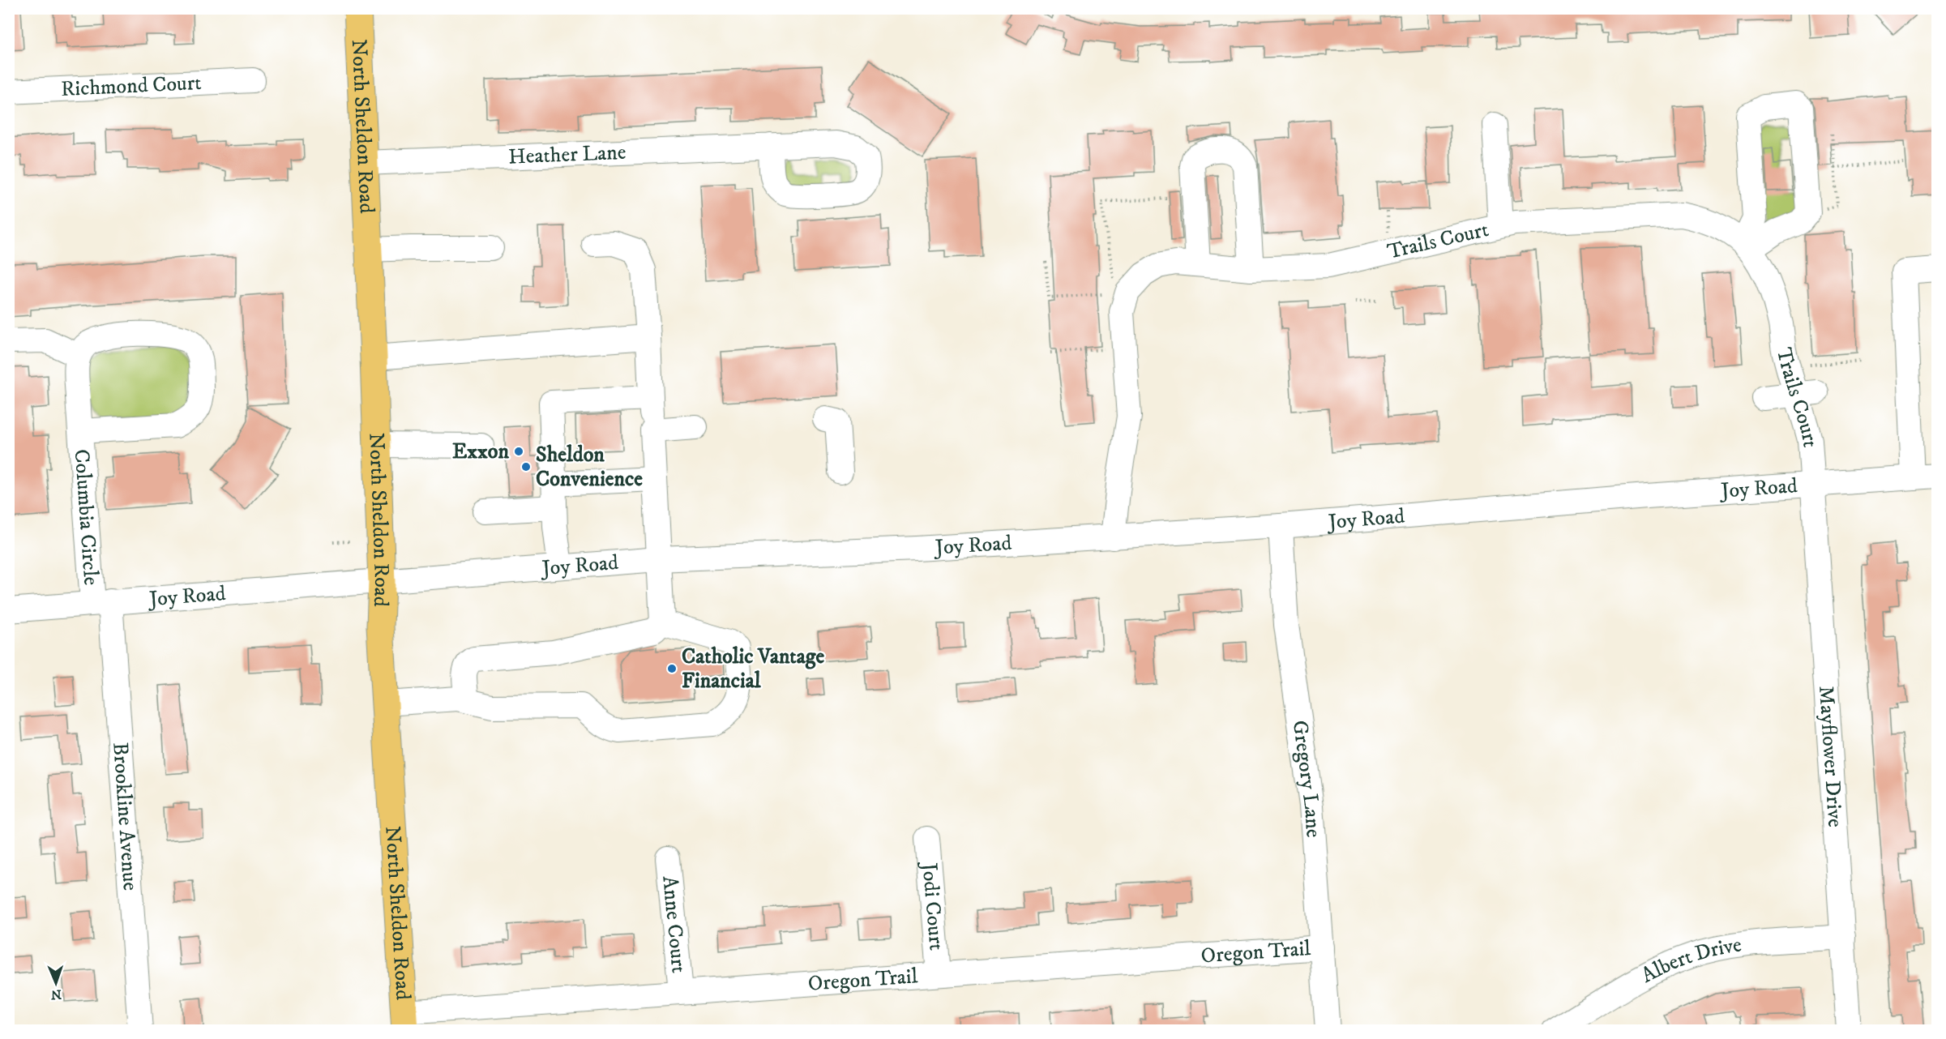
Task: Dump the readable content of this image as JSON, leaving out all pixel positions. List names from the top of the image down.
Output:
{
  "streets": {
    "main road": ["North Sheldon Road"],
    "street": [
      "Richmond Court",
      "Heather Lane",
      "Trails Court",
      "Joy Road",
      "Columbia Circle",
      "Mayflower Drive",
      "Gregory Lane",
      "Brookline Avenue",
      "Jodi Court",
      "Anne Court",
      "Oregon Trail",
      "Albert Drive"
    ]
  },
  "crossings": [
    ["North Sheldon Road", "Heather Lane"],
    ["North Sheldon Road", "Joy Road"],
    ["North Sheldon Road", "Oregon Trail"],
    ["Trails Court", "Joy Road"],
    ["Trails Court", "Mayflower Drive"],
    ["Joy Road", "Columbia Circle"],
    ["Joy Road", "Mayflower Drive"],
    ["Joy Road", "Gregory Lane"],
    ["Joy Road", "Brookline Avenue"],
    ["Columbia Circle", "Brookline Avenue"],
    ["Mayflower Drive", "Albert Drive"],
    ["Gregory Lane", "Oregon Trail"],
    ["Jodi Court", "Oregon Trail"],
    ["Anne Court", "Oregon Trail"]
  ],
  "places": ["Exxon", "Sheldon Convenience", "Catholic Vantage Financial"],
  "north": "bottom"
}
